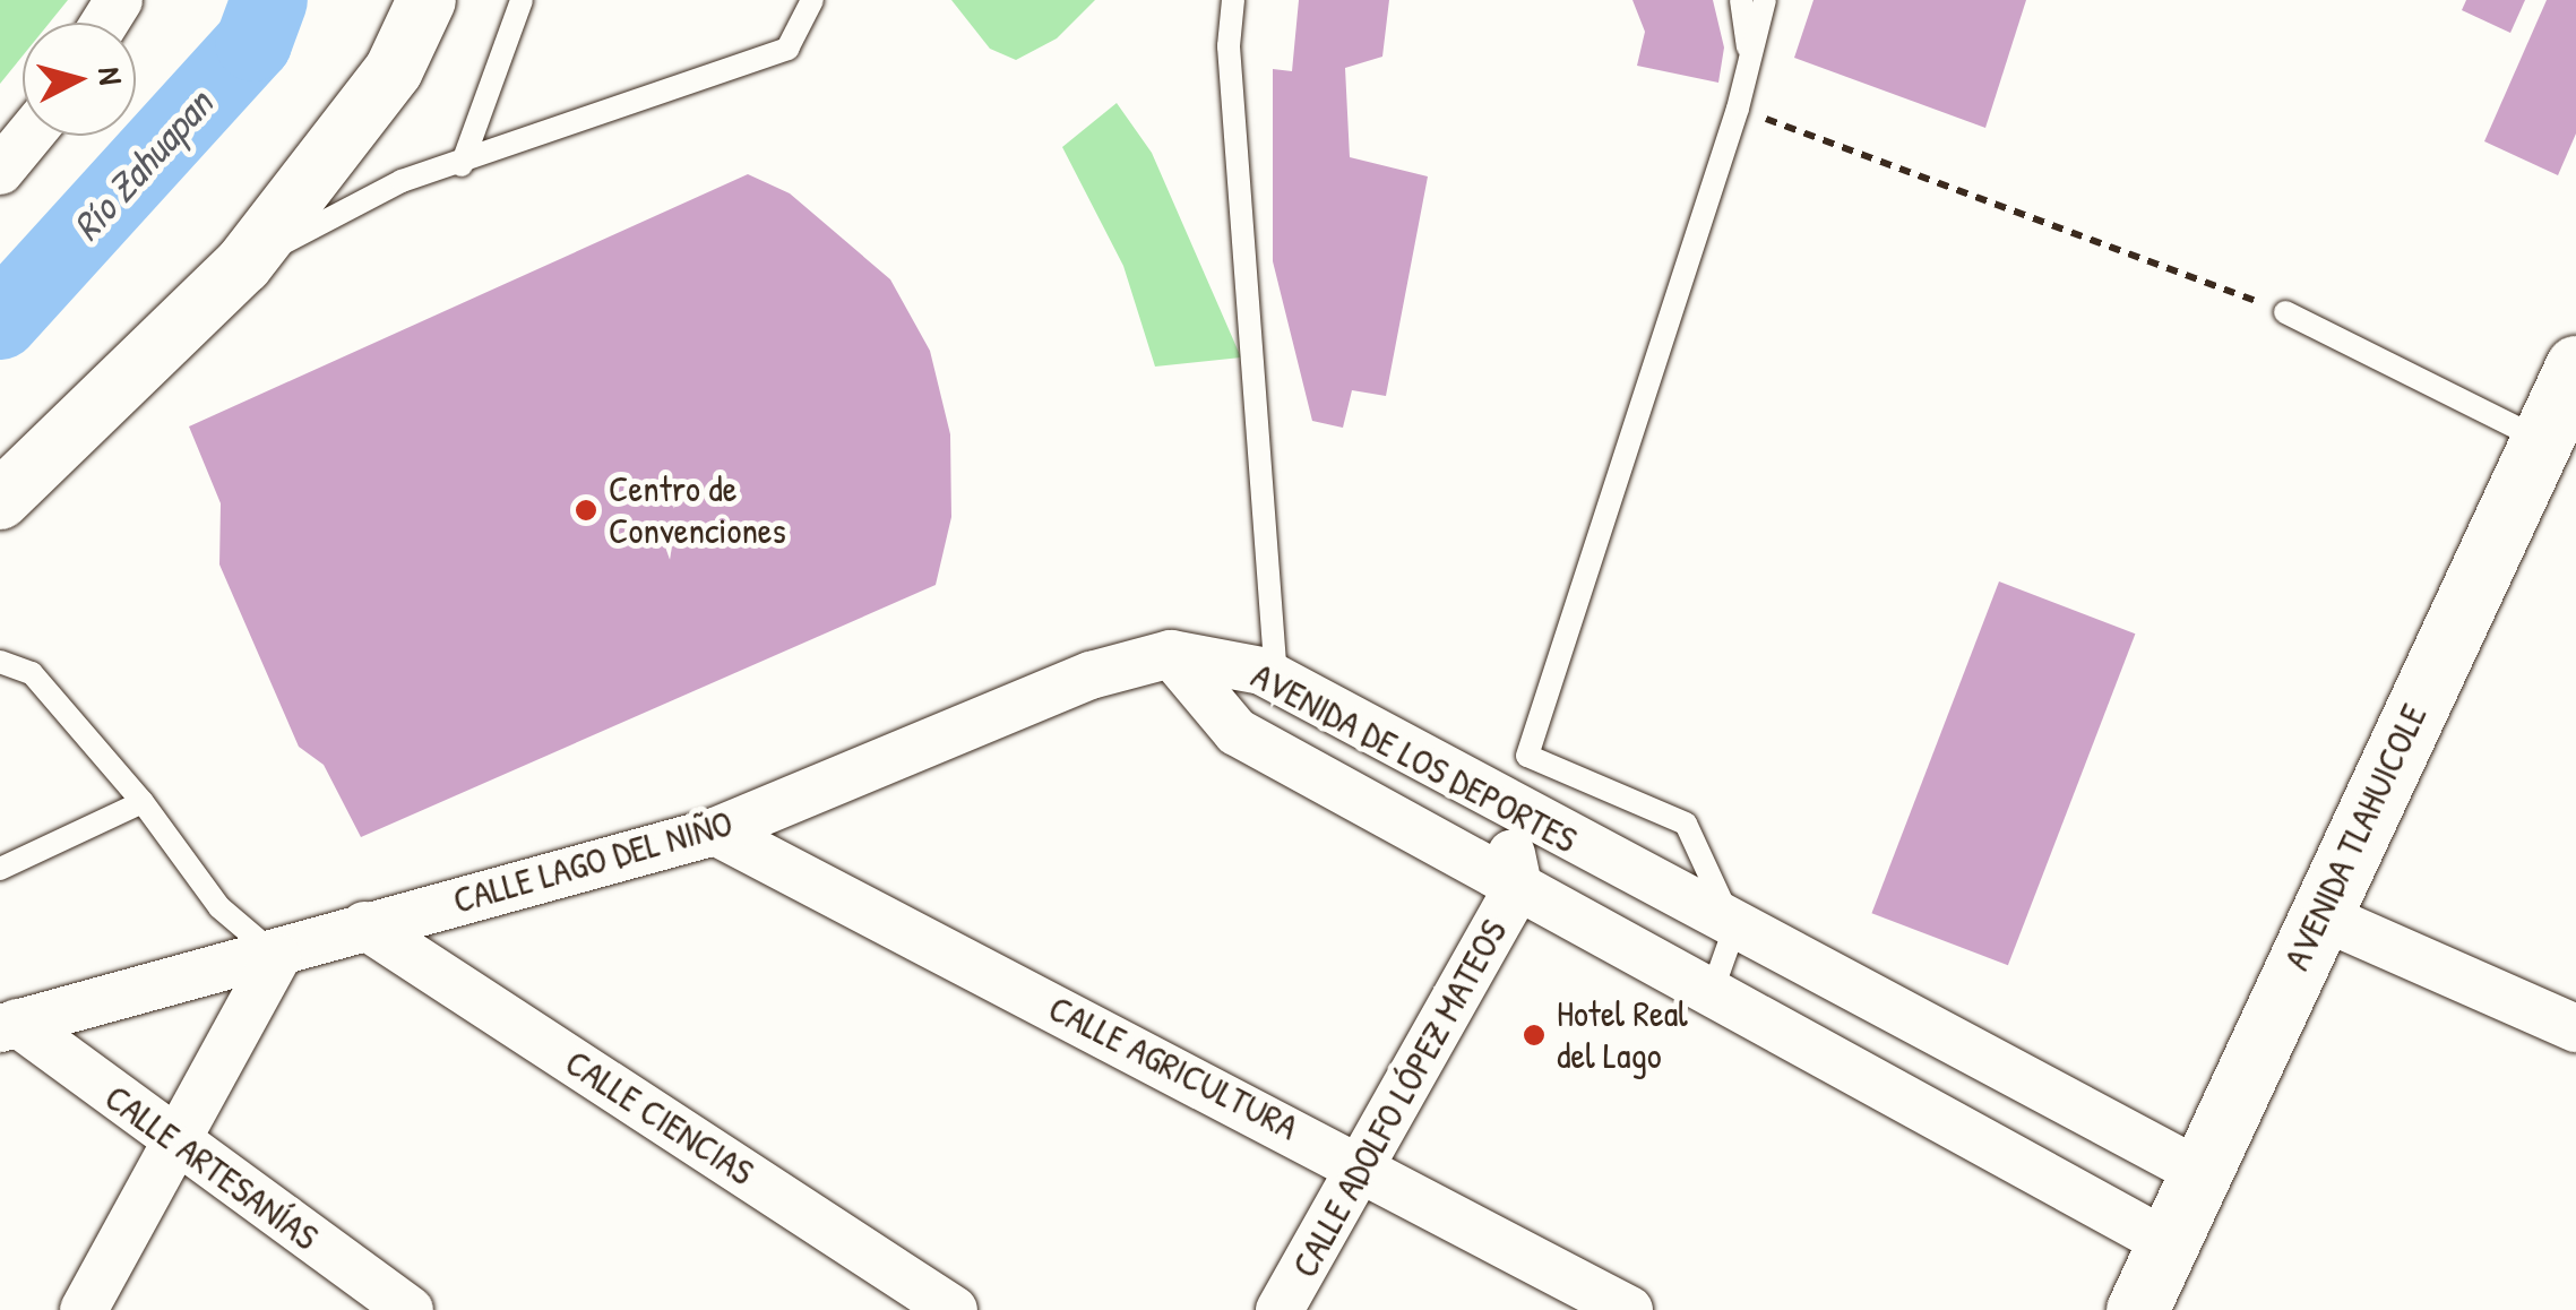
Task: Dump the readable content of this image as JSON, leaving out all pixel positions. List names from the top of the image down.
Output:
{
  "streets": {
    "main road": ["AVENIDA TLAHUICOLE"],
    "street": [
      "AVENIDA DE LOS DEPORTES",
      "CALLE LAGO DEL NIÑO",
      "CALLE AGRICULTURA",
      "CALLE ADOLFO LÓPEZ MATEOS",
      "CALLE CIENCIAS",
      "CALLE ARTESANÍAS"
    ]
  },
  "crossings": [
    ["AVENIDA DE LOS DEPORTES", "AVENIDA TLAHUICOLE"],
    ["AVENIDA DE LOS DEPORTES", "CALLE LAGO DEL NIÑO"],
    ["AVENIDA DE LOS DEPORTES", "CALLE ADOLFO LÓPEZ MATEOS"],
    ["CALLE LAGO DEL NIÑO", "CALLE AGRICULTURA"],
    ["CALLE LAGO DEL NIÑO", "CALLE CIENCIAS"],
    ["CALLE LAGO DEL NIÑO", "CALLE ARTESANÍAS"],
    ["CALLE AGRICULTURA", "CALLE ADOLFO LÓPEZ MATEOS"]
  ],
  "water": ["Río Zahuapan"],
  "places": ["Centro de Convenciones", "Hotel Real del Lago"],
  "north": "right"
}
